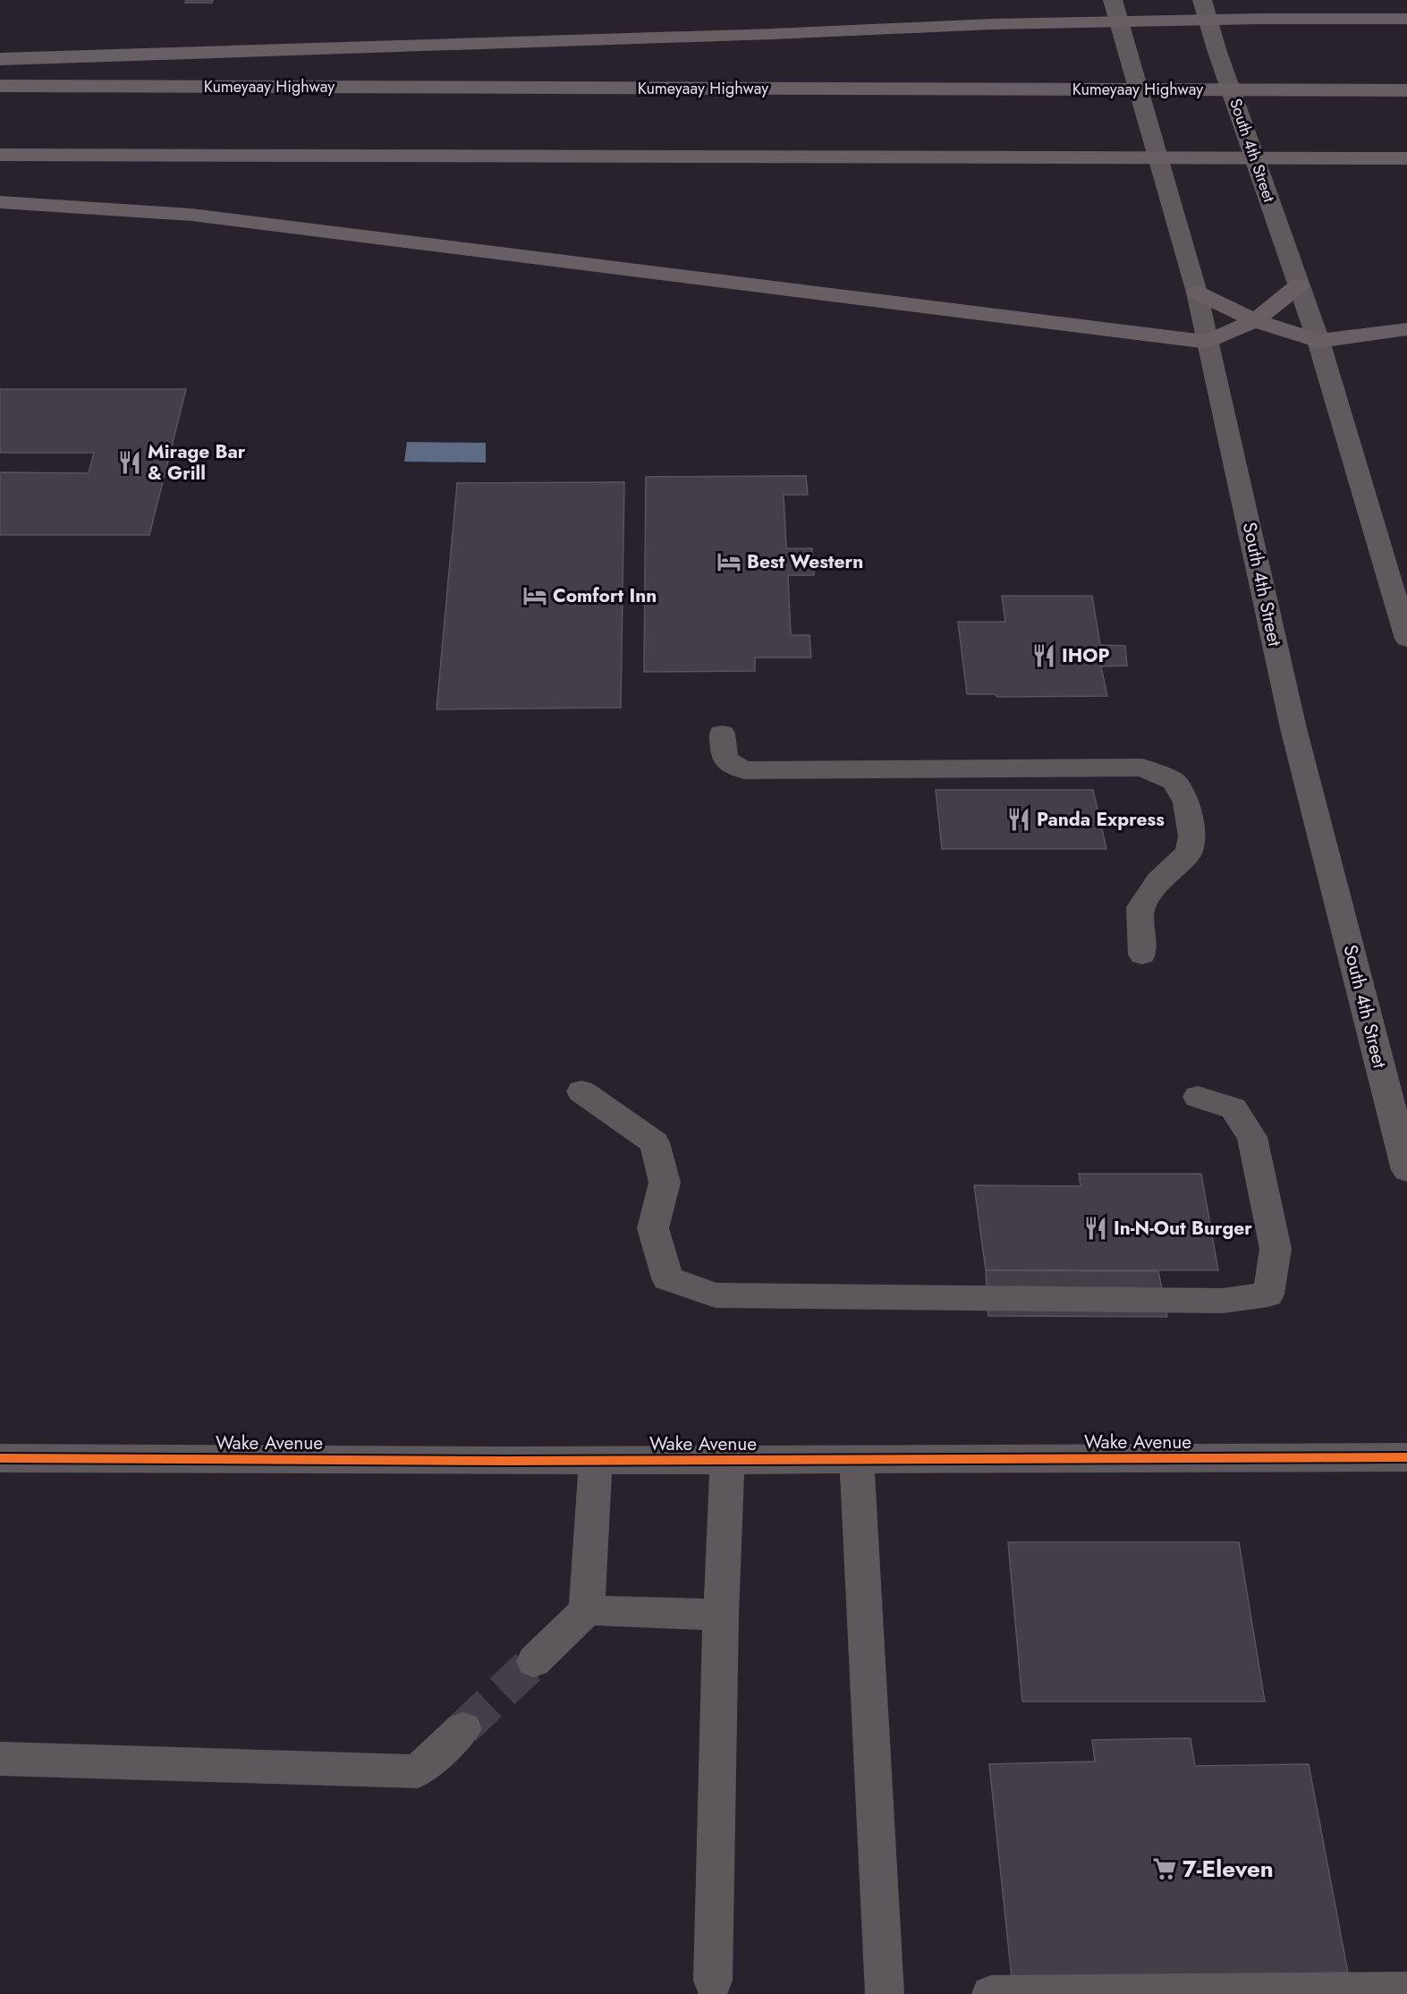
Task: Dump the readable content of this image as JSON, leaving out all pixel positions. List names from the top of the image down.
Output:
{
  "streets": {
    "highway": ["Kumeyaay Highway"],
    "main road": ["South 4th Street"],
    "street": ["Wake Avenue"]
  },
  "places": {
    "restaurant": [
      "Mirage Bar & Grill",
      "IHOP",
      "Panda Express",
      "In-N-Out Burger"
    ],
    "hotel": ["Best Western", "Comfort Inn"],
    "supermarket": ["7-Eleven"]
  }
}
